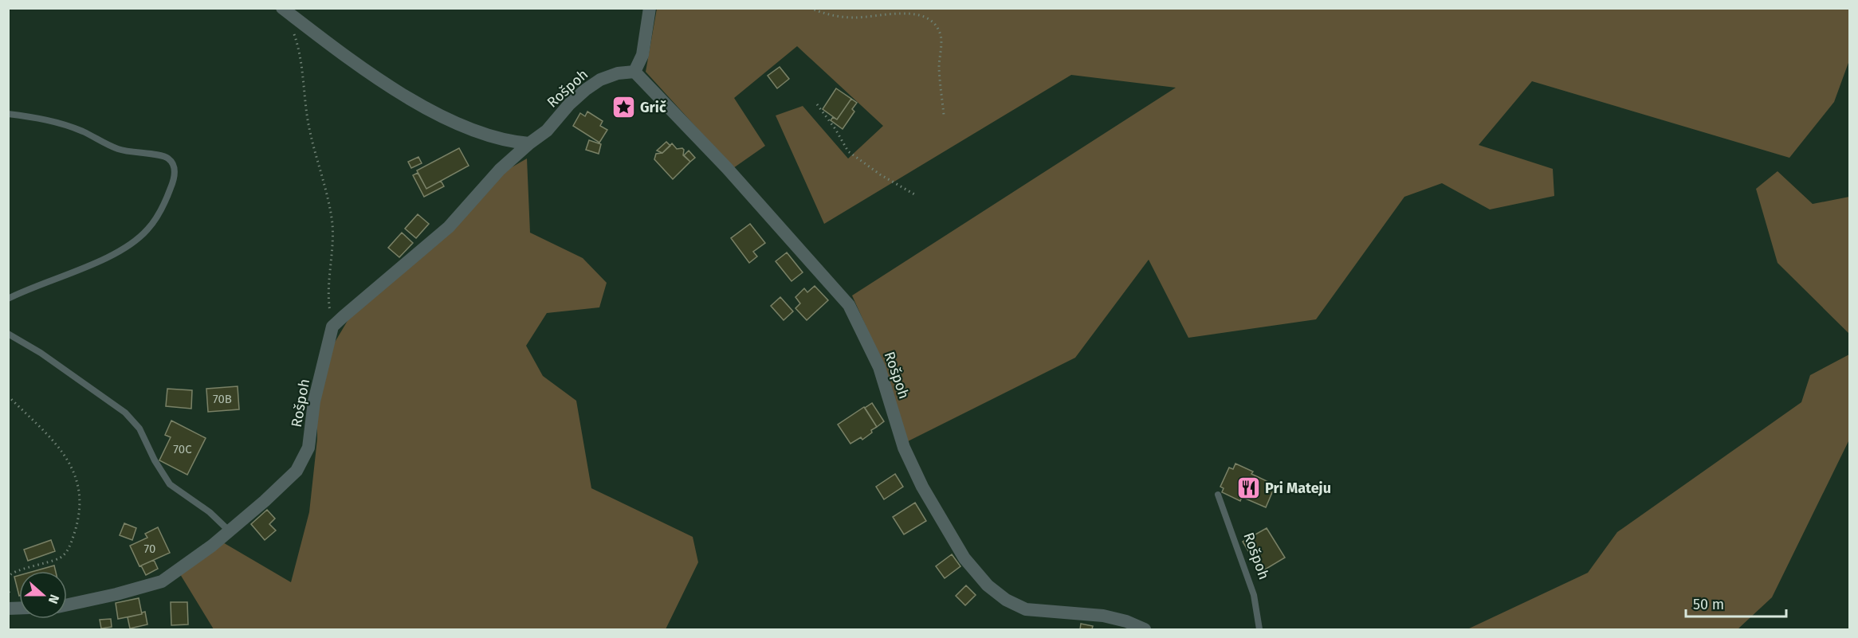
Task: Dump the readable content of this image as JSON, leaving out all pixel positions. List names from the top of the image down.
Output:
{
  "streets": {
    "street": ["Rošpoh"]
  },
  "places": {
    "place": ["Grič"],
    "restaurant": ["Pri Mateju"]
  },
  "house_numbers": ["70B", "70C", "70"],
  "scale_bar": "50 m",
  "north": "right"
}
